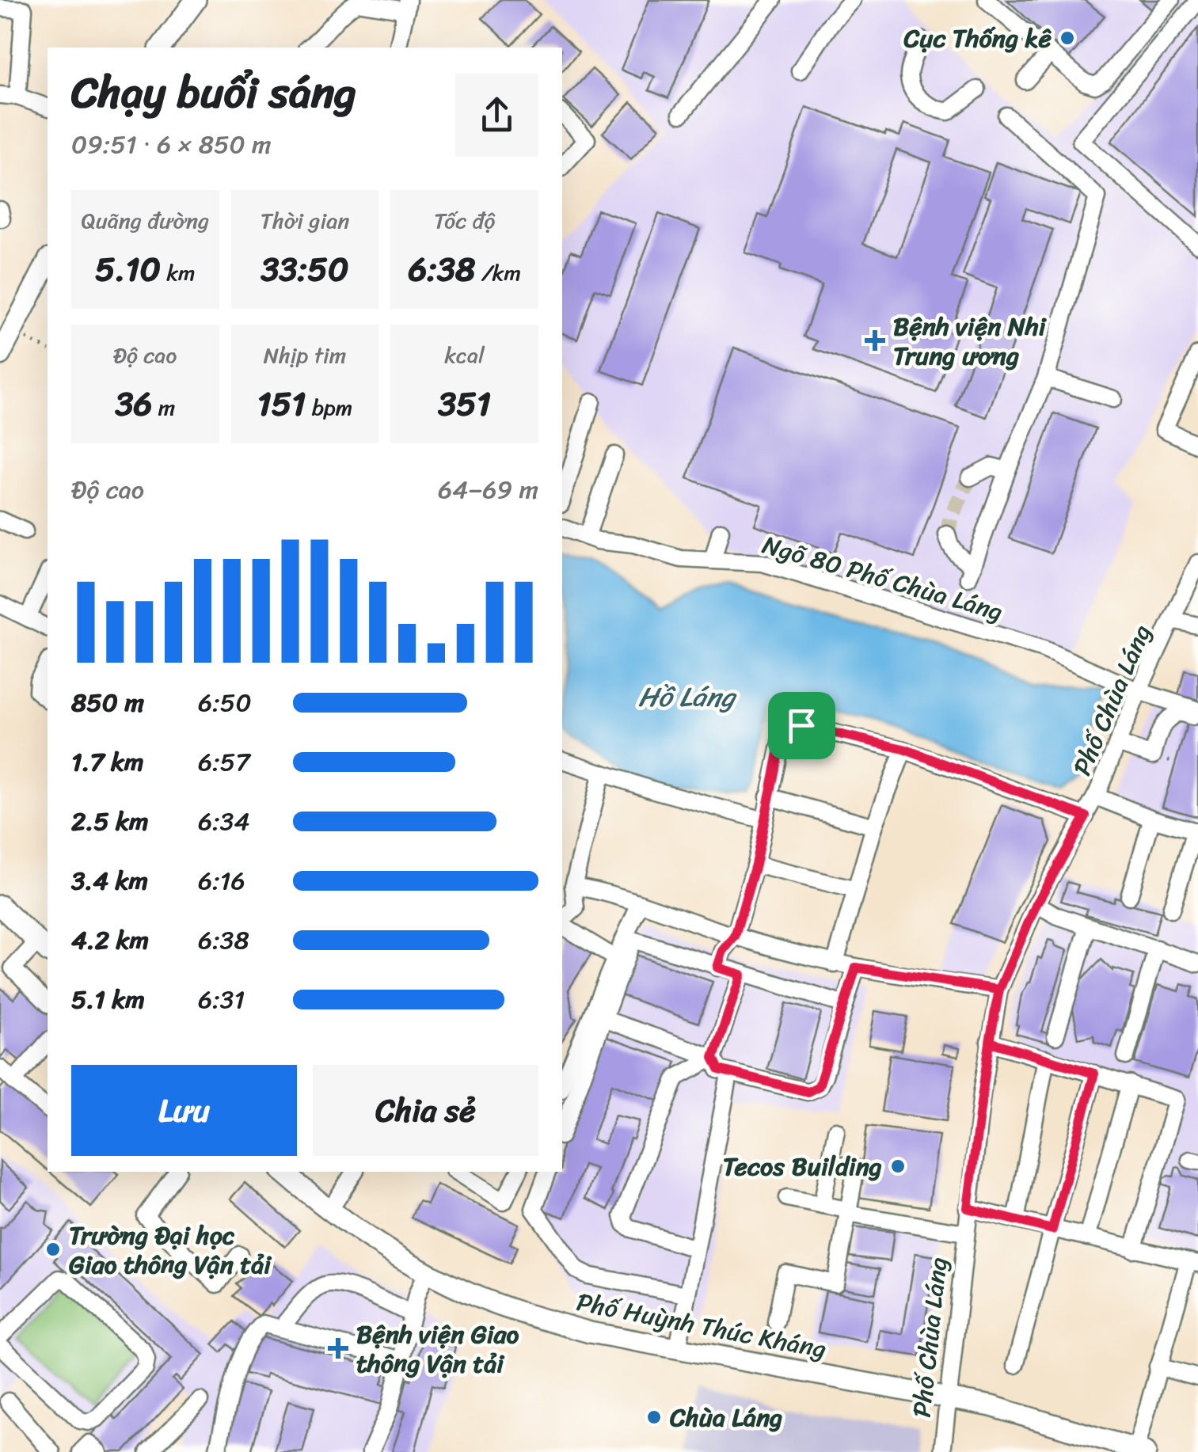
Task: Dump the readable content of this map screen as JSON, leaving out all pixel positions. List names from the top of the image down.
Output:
{
  "streets": {
    "main road": ["Phố Huỳnh Thúc Kháng"],
    "street": ["Ngõ 80 Phố Chùa Láng", "Phố Chùa Láng"]
  },
  "crossings": [
    ["Ngõ 80 Phố Chùa Láng", "Phố Chùa Láng"],
    ["Phố Chùa Láng", "Phố Huỳnh Thúc Kháng"]
  ],
  "water": ["Hồ Láng"],
  "places": {
    "other": [
      "Cục Thống kê",
      "Tecos Building",
      "Trường Đại học Giao thông Vận tải",
      "Chùa Láng"
    ],
    "health": ["Bệnh viện Nhi Trung ương", "Bệnh viện Giao thông Vận tải"]
  },
  "page": {
    "heading": ["Chạy buổi sáng", "09:51 · 6 × 850 m"],
    "stats": [
      ["Quãng đường", "5.10 km"],
      ["Thời gian", "33:50"],
      ["Tốc độ", "6:38 /km"],
      ["Độ cao", "36 m"],
      ["Nhịp tim", "151 bpm"],
      ["kcal", "351"]
    ],
    "chart": ["Độ cao", "64–69 m"],
    "list": [
      {
        "name": "850 m",
        "note": "6:50"
      },
      {
        "name": "1.7 km",
        "note": "6:57"
      },
      {
        "name": "2.5 km",
        "note": "6:34"
      },
      {
        "name": "3.4 km",
        "note": "6:16"
      },
      {
        "name": "4.2 km",
        "note": "6:38"
      },
      {
        "name": "5.1 km",
        "note": "6:31"
      }
    ],
    "buttons": ["Lưu", "Chia sẻ"]
  }
}
